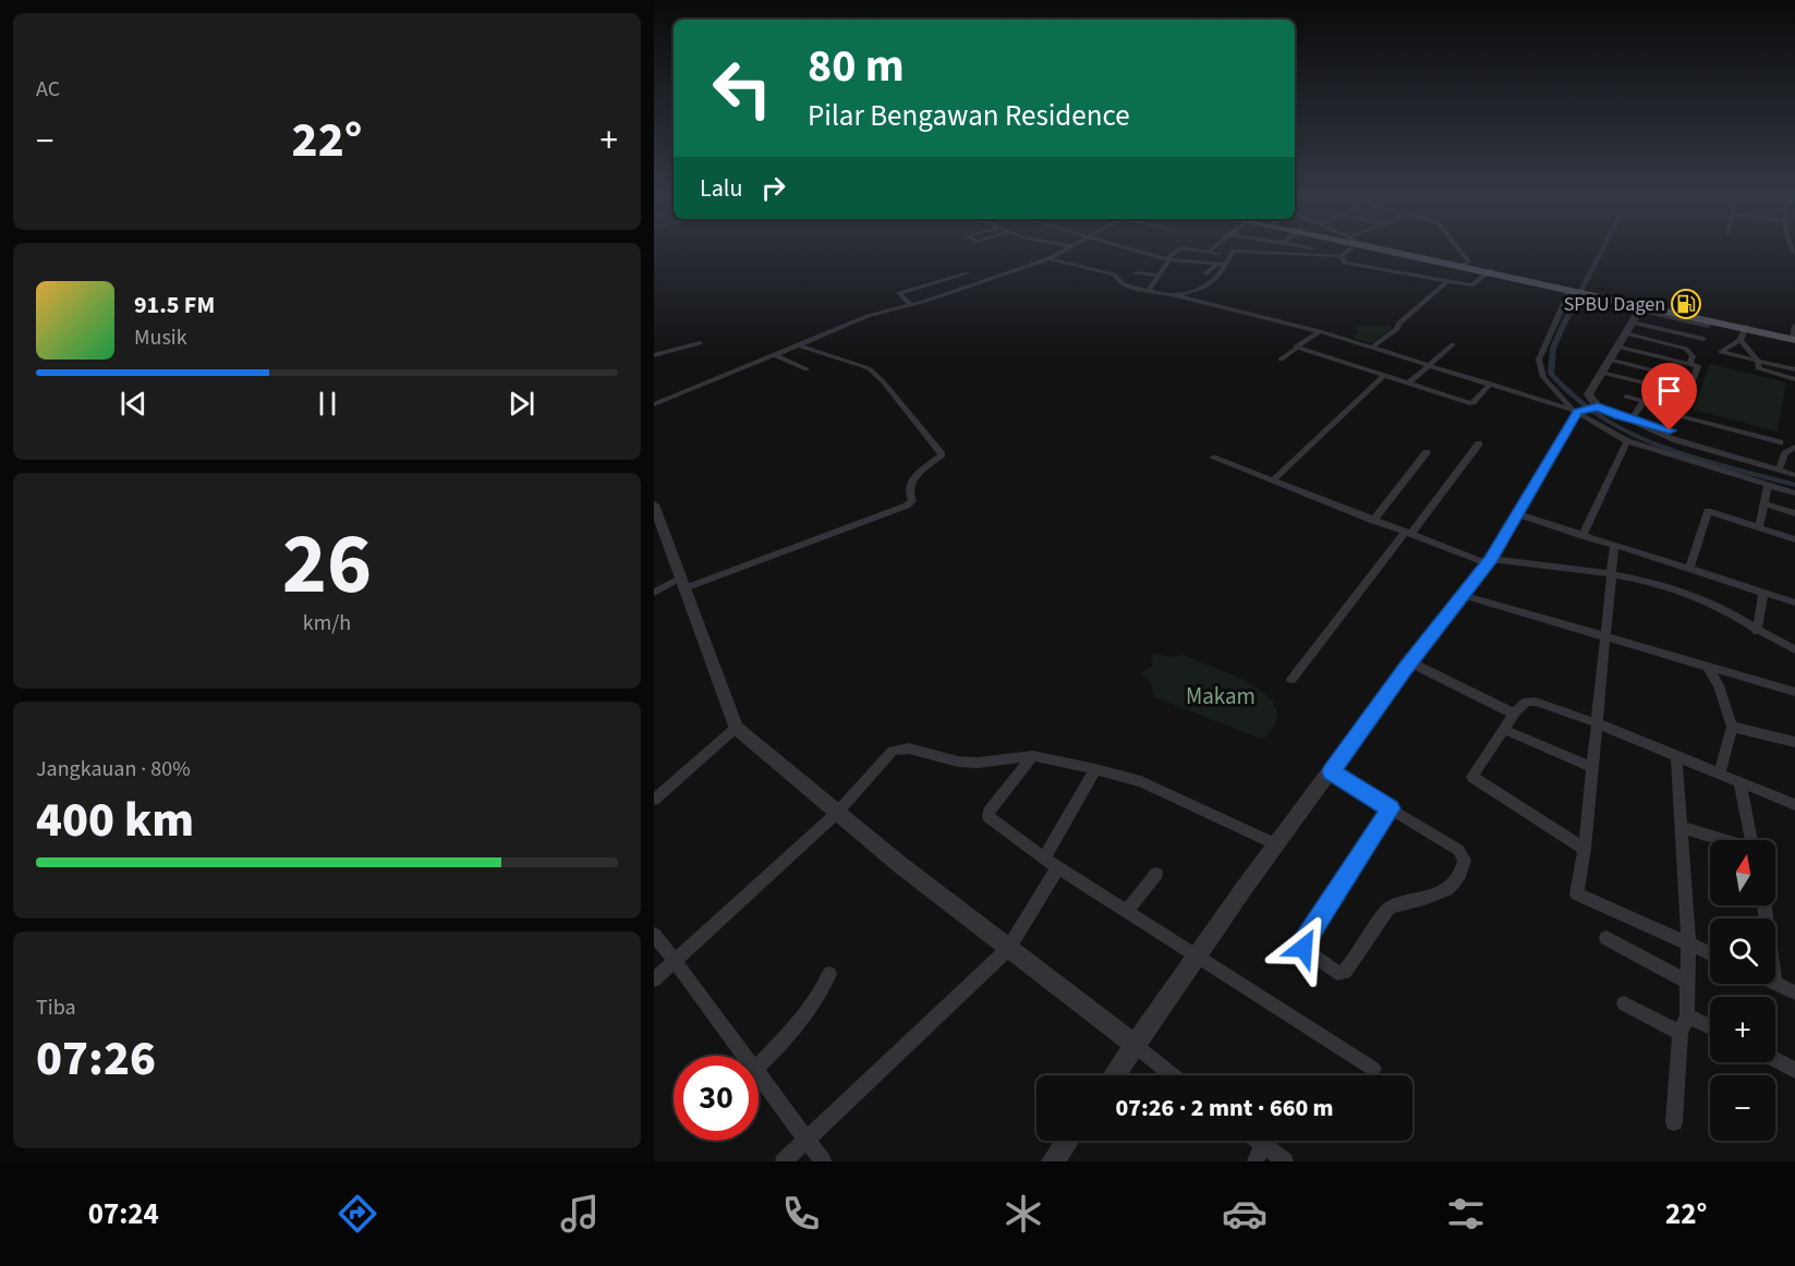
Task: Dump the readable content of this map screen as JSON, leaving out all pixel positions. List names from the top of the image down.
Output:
{
  "parks": ["Makam"],
  "places": {
    "fuel station": ["SPBU Dagen"]
  },
  "north": "top",
  "page": {
    "tile": [
      "AC",
      ["26", "km/h"],
      ["Jangkauan · 80%", "400 km"],
      ["Tiba", "07:26"]
    ],
    "turn": ["80 m", "Pilar Bengawan Residence"],
    "heat": ["−", "22°", "+"],
    "then": "Lalu",
    "song": ["91.5 FM", "Musik"],
    "map_buttons": ["+", "−"],
    "limit": "30",
    "trip": "07:26 · 2 mnt · 660 m",
    "tabs": ["07:24", "22°"]
  }
}
